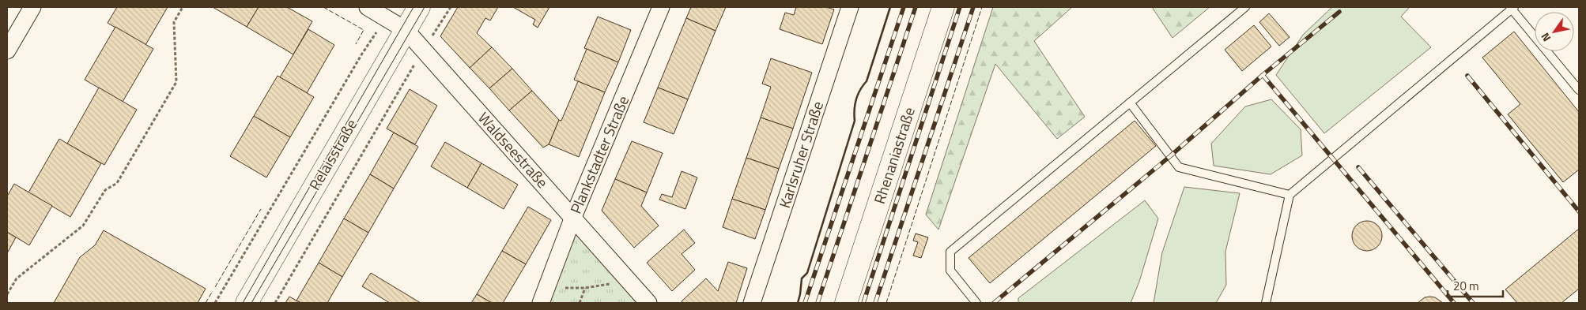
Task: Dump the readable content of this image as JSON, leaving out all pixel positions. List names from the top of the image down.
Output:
{
  "streets": {
    "main road": ["Relaisstraße", "Rhenaniastraße"],
    "street": ["Waldseestraße", "Plankstadter Straße", "Karlsruher Straße"]
  },
  "crossings": [
    ["Waldseestraße", "Relaisstraße"],
    ["Waldseestraße", "Plankstadter Straße"]
  ],
  "scale_bar": "20 m",
  "north": "bottom left"
}
